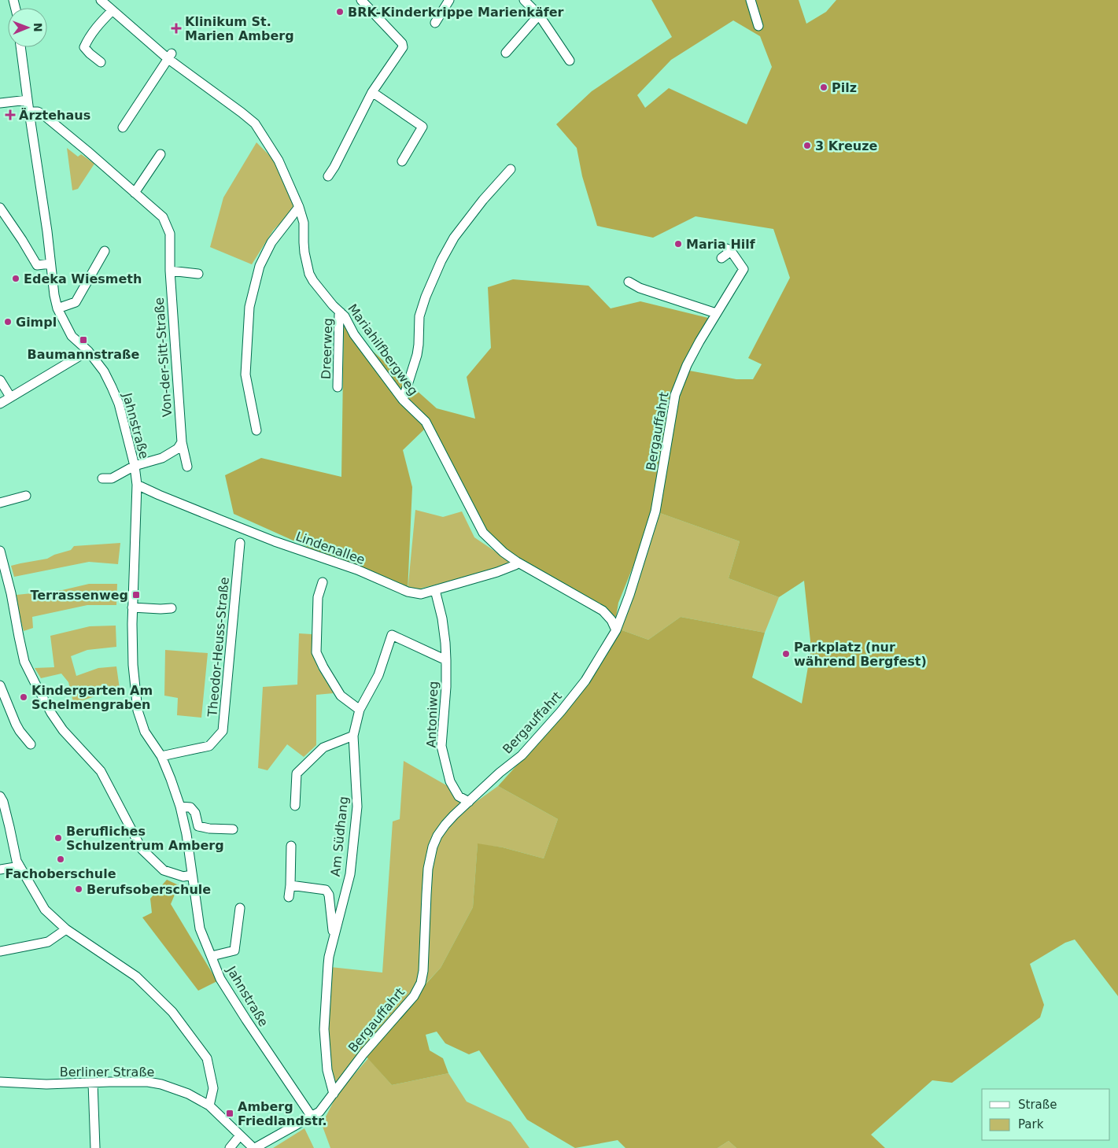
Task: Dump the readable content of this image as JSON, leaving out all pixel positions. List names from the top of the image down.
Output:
{
  "streets": {
    "street": [
      "Dreerweg",
      "Mariahilfbergweg",
      "Von-der-Sitt-Straße",
      "Jahnstraße",
      "Bergauffahrt",
      "Lindenallee",
      "Theodor-Heuss-Straße",
      "Antoniweg",
      "Am Südhang",
      "Berliner Straße"
    ]
  },
  "crossings": [
    ["Dreerweg", "Mariahilfbergweg"],
    ["Mariahilfbergweg", "Bergauffahrt"],
    ["Mariahilfbergweg", "Lindenallee"],
    ["Von-der-Sitt-Straße", "Jahnstraße"],
    ["Jahnstraße", "Bergauffahrt"],
    ["Jahnstraße", "Lindenallee"],
    ["Jahnstraße", "Theodor-Heuss-Straße"],
    ["Bergauffahrt", "Antoniweg"],
    ["Bergauffahrt", "Am Südhang"],
    ["Bergauffahrt", "Berliner Straße"],
    ["Lindenallee", "Antoniweg"],
    ["Antoniweg", "Am Südhang"]
  ],
  "places": {
    "other": [
      "BRK-Kinderkrippe Marienkäfer",
      "Pilz",
      "3 Kreuze",
      "Maria Hilf",
      "Edeka Wiesmeth",
      "Gimpl",
      "Parkplatz (nur während Bergfest)",
      "Kindergarten Am Schelmengraben",
      "Berufliches Schulzentrum Amberg",
      "Fachoberschule",
      "Berufsoberschule"
    ],
    "health": ["Klinikum St. Marien Amberg", "Ärztehaus"],
    "transit": ["Baumannstraße", "Terrassenweg", "Amberg Friedlandstr."]
  },
  "legend": ["Straße", "Park"],
  "north": "right"
}
